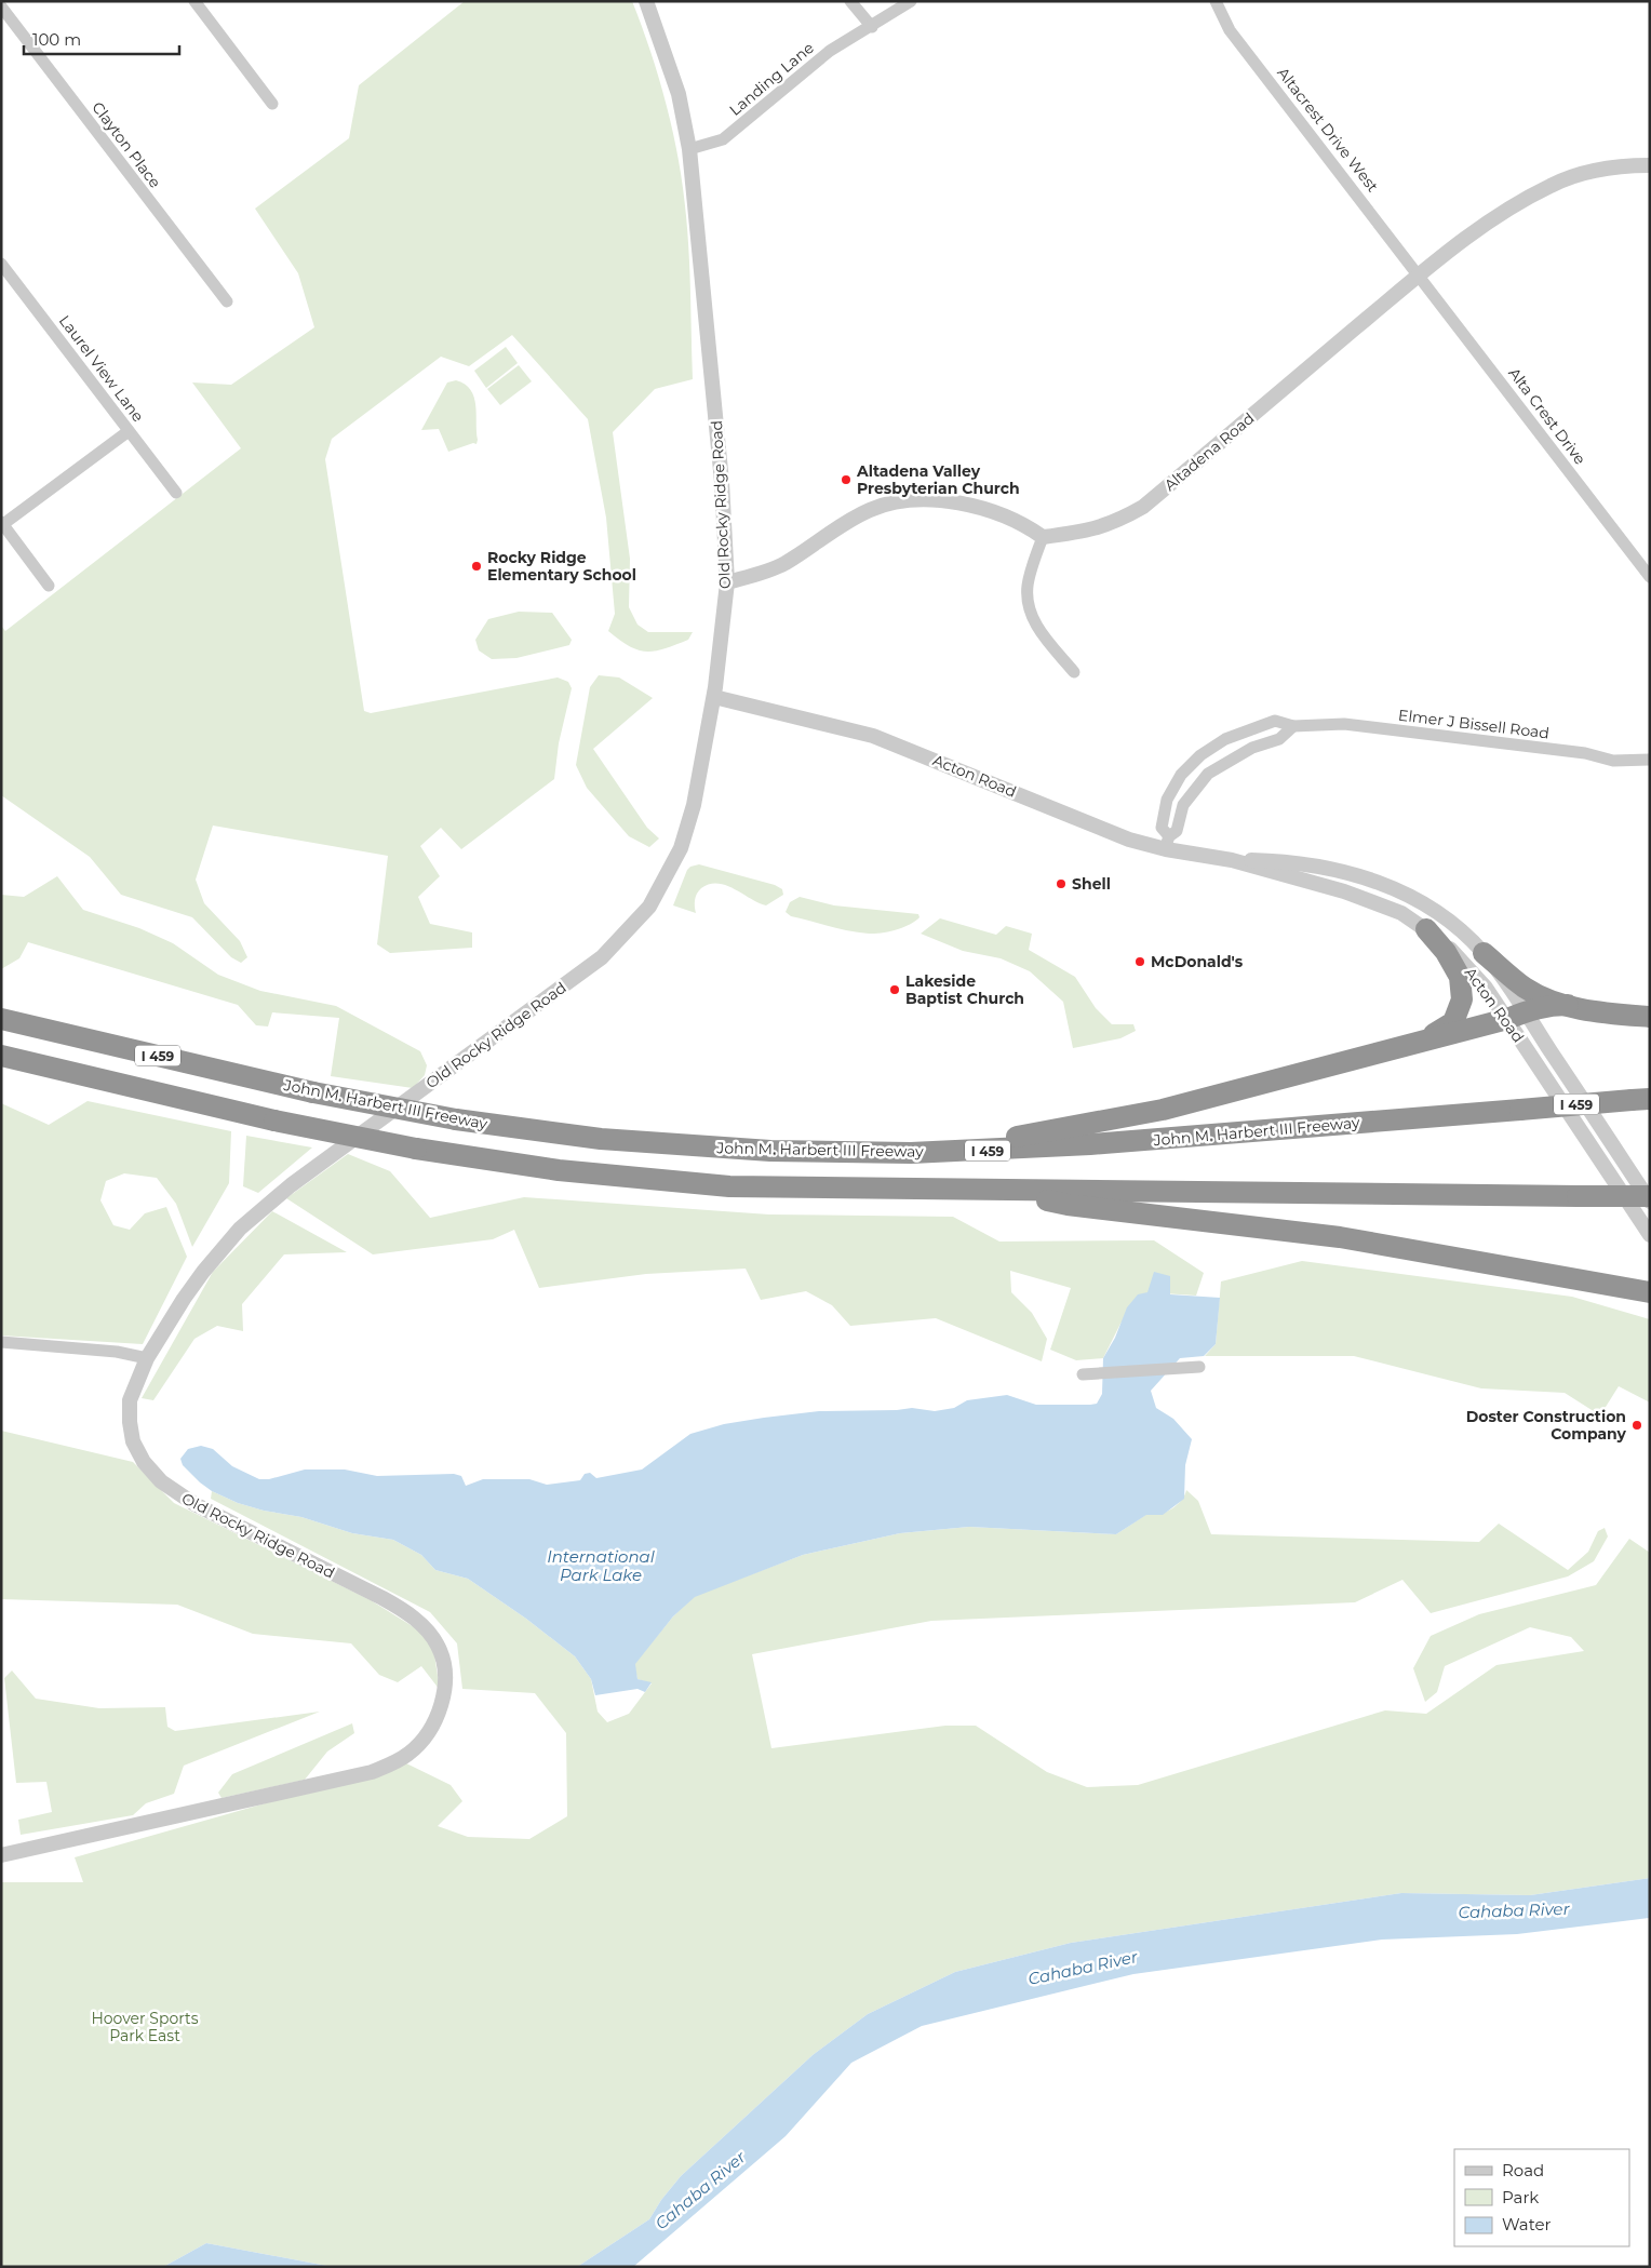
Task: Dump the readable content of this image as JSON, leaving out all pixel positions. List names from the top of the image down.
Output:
{
  "streets": {
    "highway": ["I 459", "John M. Harbert III Freeway"],
    "street": [
      "Landing Lane",
      "Altacrest Drive West",
      "Clayton Place",
      "Laurel View Lane",
      "Alta Crest Drive",
      "Altadena Road",
      "Old Rocky Ridge Road",
      "Elmer J Bissell Road",
      "Acton Road"
    ]
  },
  "crossings": [
    ["Landing Lane", "Old Rocky Ridge Road"],
    ["Altacrest Drive West", "Alta Crest Drive"],
    ["Altacrest Drive West", "Altadena Road"],
    ["Alta Crest Drive", "Altadena Road"],
    ["Old Rocky Ridge Road", "Acton Road"],
    ["Elmer J Bissell Road", "Acton Road"]
  ],
  "water": ["International Park Lake", "Cahaba River"],
  "parks": ["Hoover Sports Park East"],
  "places": [
    "Altadena Valley Presbyterian Church",
    "Rocky Ridge Elementary School",
    "Shell",
    "McDonald's",
    "Lakeside Baptist Church",
    "Doster Construction Company"
  ],
  "legend": ["Road", "Park", "Water"],
  "scale_bar": "100 m"
}
